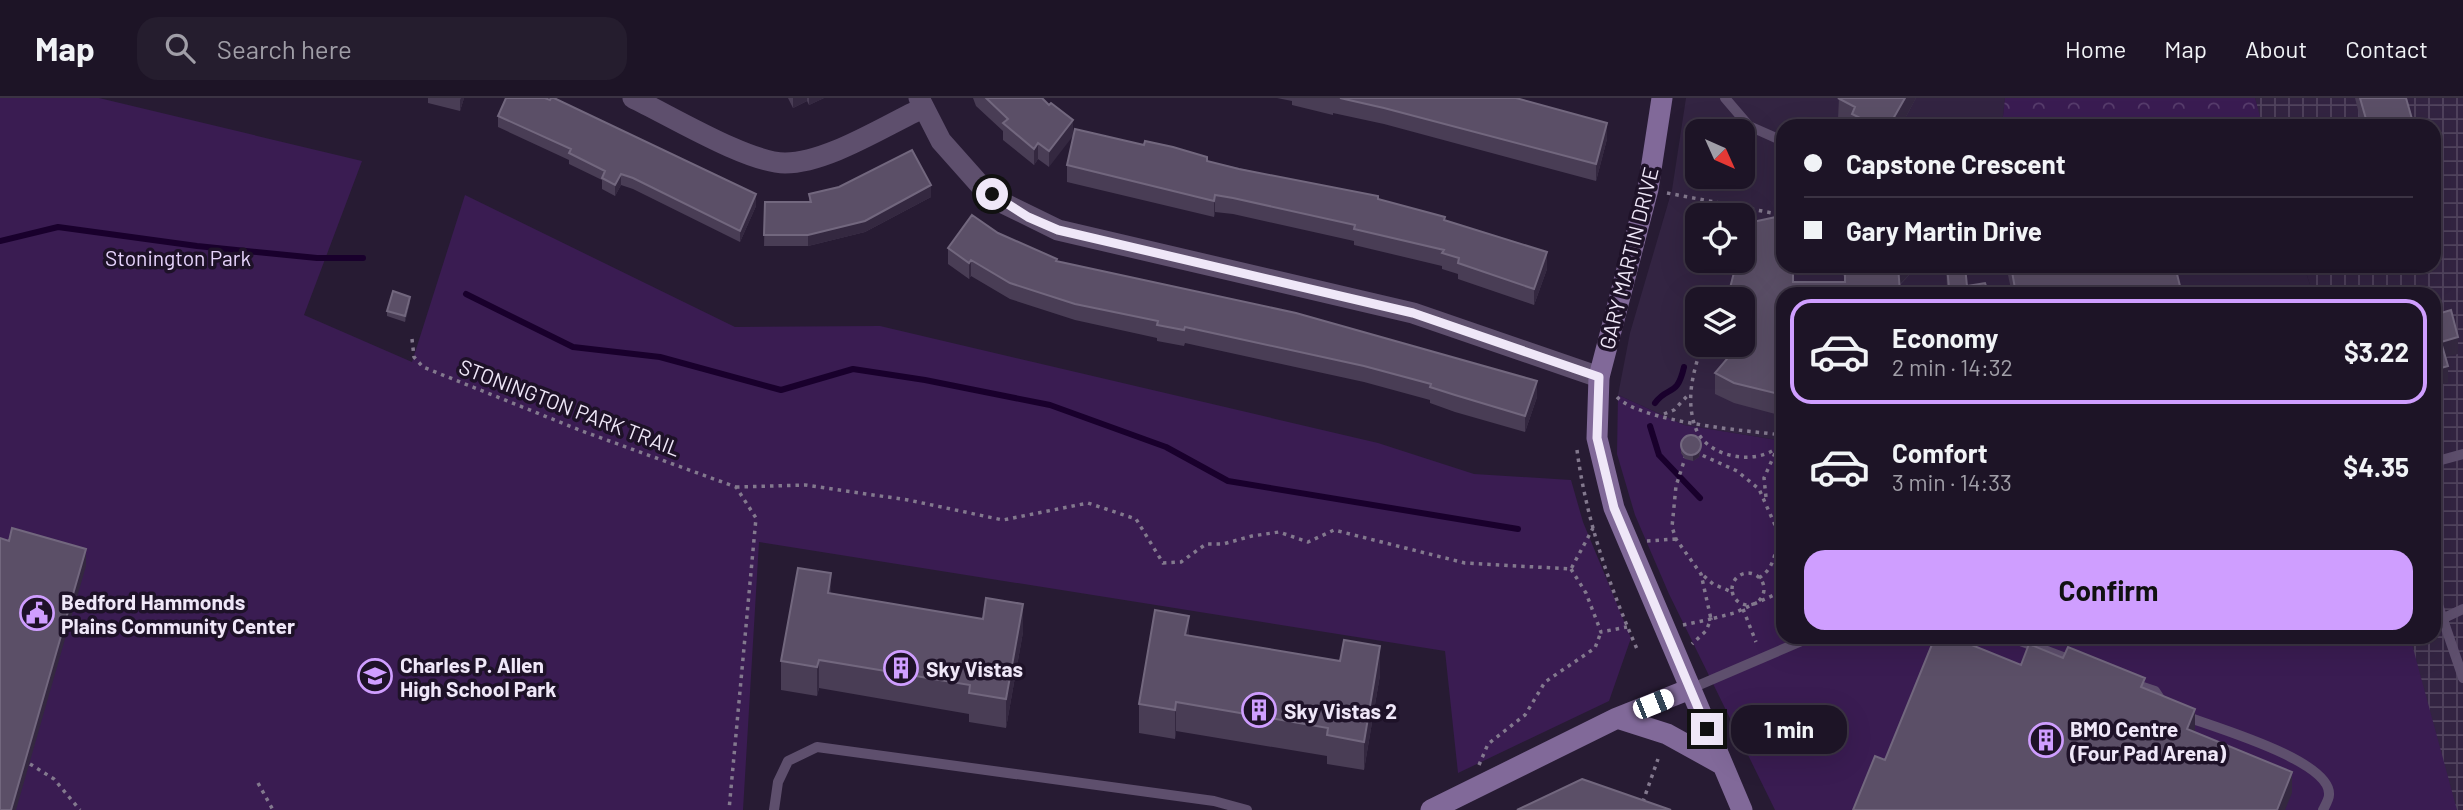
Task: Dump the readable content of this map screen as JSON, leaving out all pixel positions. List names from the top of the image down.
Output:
{
  "streets": {
    "street": ["GARY MARTIN DRIVE"],
    "path": ["STONINGTON PARK TRAIL"]
  },
  "parks": ["Stonington Park"],
  "places": {
    "public building": ["Bedford Hammonds Plains Community Center"],
    "building": ["Sky Vistas", "Sky Vistas 2", "BMO Centre (Four Pad Arena)"],
    "school or university": ["Charles P. Allen High School Park"]
  },
  "north": "bottom right",
  "page": {
    "header": "Map",
    "search": "Search here",
    "nav": [
      "Home",
      "Map",
      "About",
      "Contact"
    ],
    "banner": ["Capstone Crescent", "Gary Martin Drive"],
    "list": [
      {
        "name": "Economy",
        "note": "2 min · 14:32",
        "value": "$3.22"
      },
      {
        "name": "Comfort",
        "note": "3 min · 14:33",
        "value": "$4.35"
      }
    ],
    "buttons": "Confirm",
    "bubble": "1 min"
  }
}
